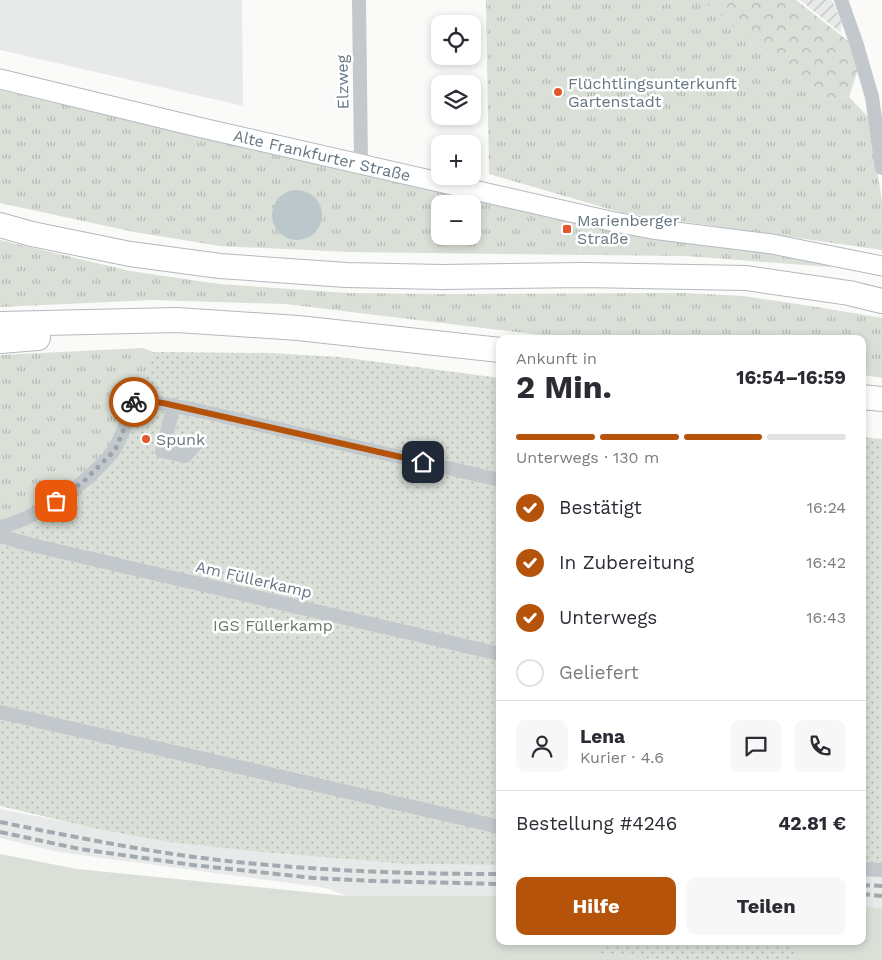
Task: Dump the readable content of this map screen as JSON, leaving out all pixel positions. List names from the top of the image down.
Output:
{
  "streets": {
    "street": ["Elzweg", "Alte Frankfurter Straße", "Am Füllerkamp"]
  },
  "crossings": [
    ["Elzweg", "Alte Frankfurter Straße"]
  ],
  "parks": ["IGS Füllerkamp"],
  "places": {
    "other": ["Flüchtlingsunterkunft Gartenstadt", "Spunk"],
    "transit": ["Marienberger Straße"]
  },
  "page": {
    "map_buttons": ["+", "−"],
    "heading": ["2 Min.", "Ankunft in", "16:54–16:59"],
    "panel": [
      "Lena",
      "Kurier · 4.6",
      "Bestellung #4246",
      "42.81 €"
    ],
    "bar": "Unterwegs · 130 m",
    "list": [
      ["Bestätigt", "16:24"],
      ["In Zubereitung", "16:42"],
      ["Unterwegs", "16:43"],
      "Geliefert"
    ],
    "buttons": ["Hilfe", "Teilen"]
  }
}
